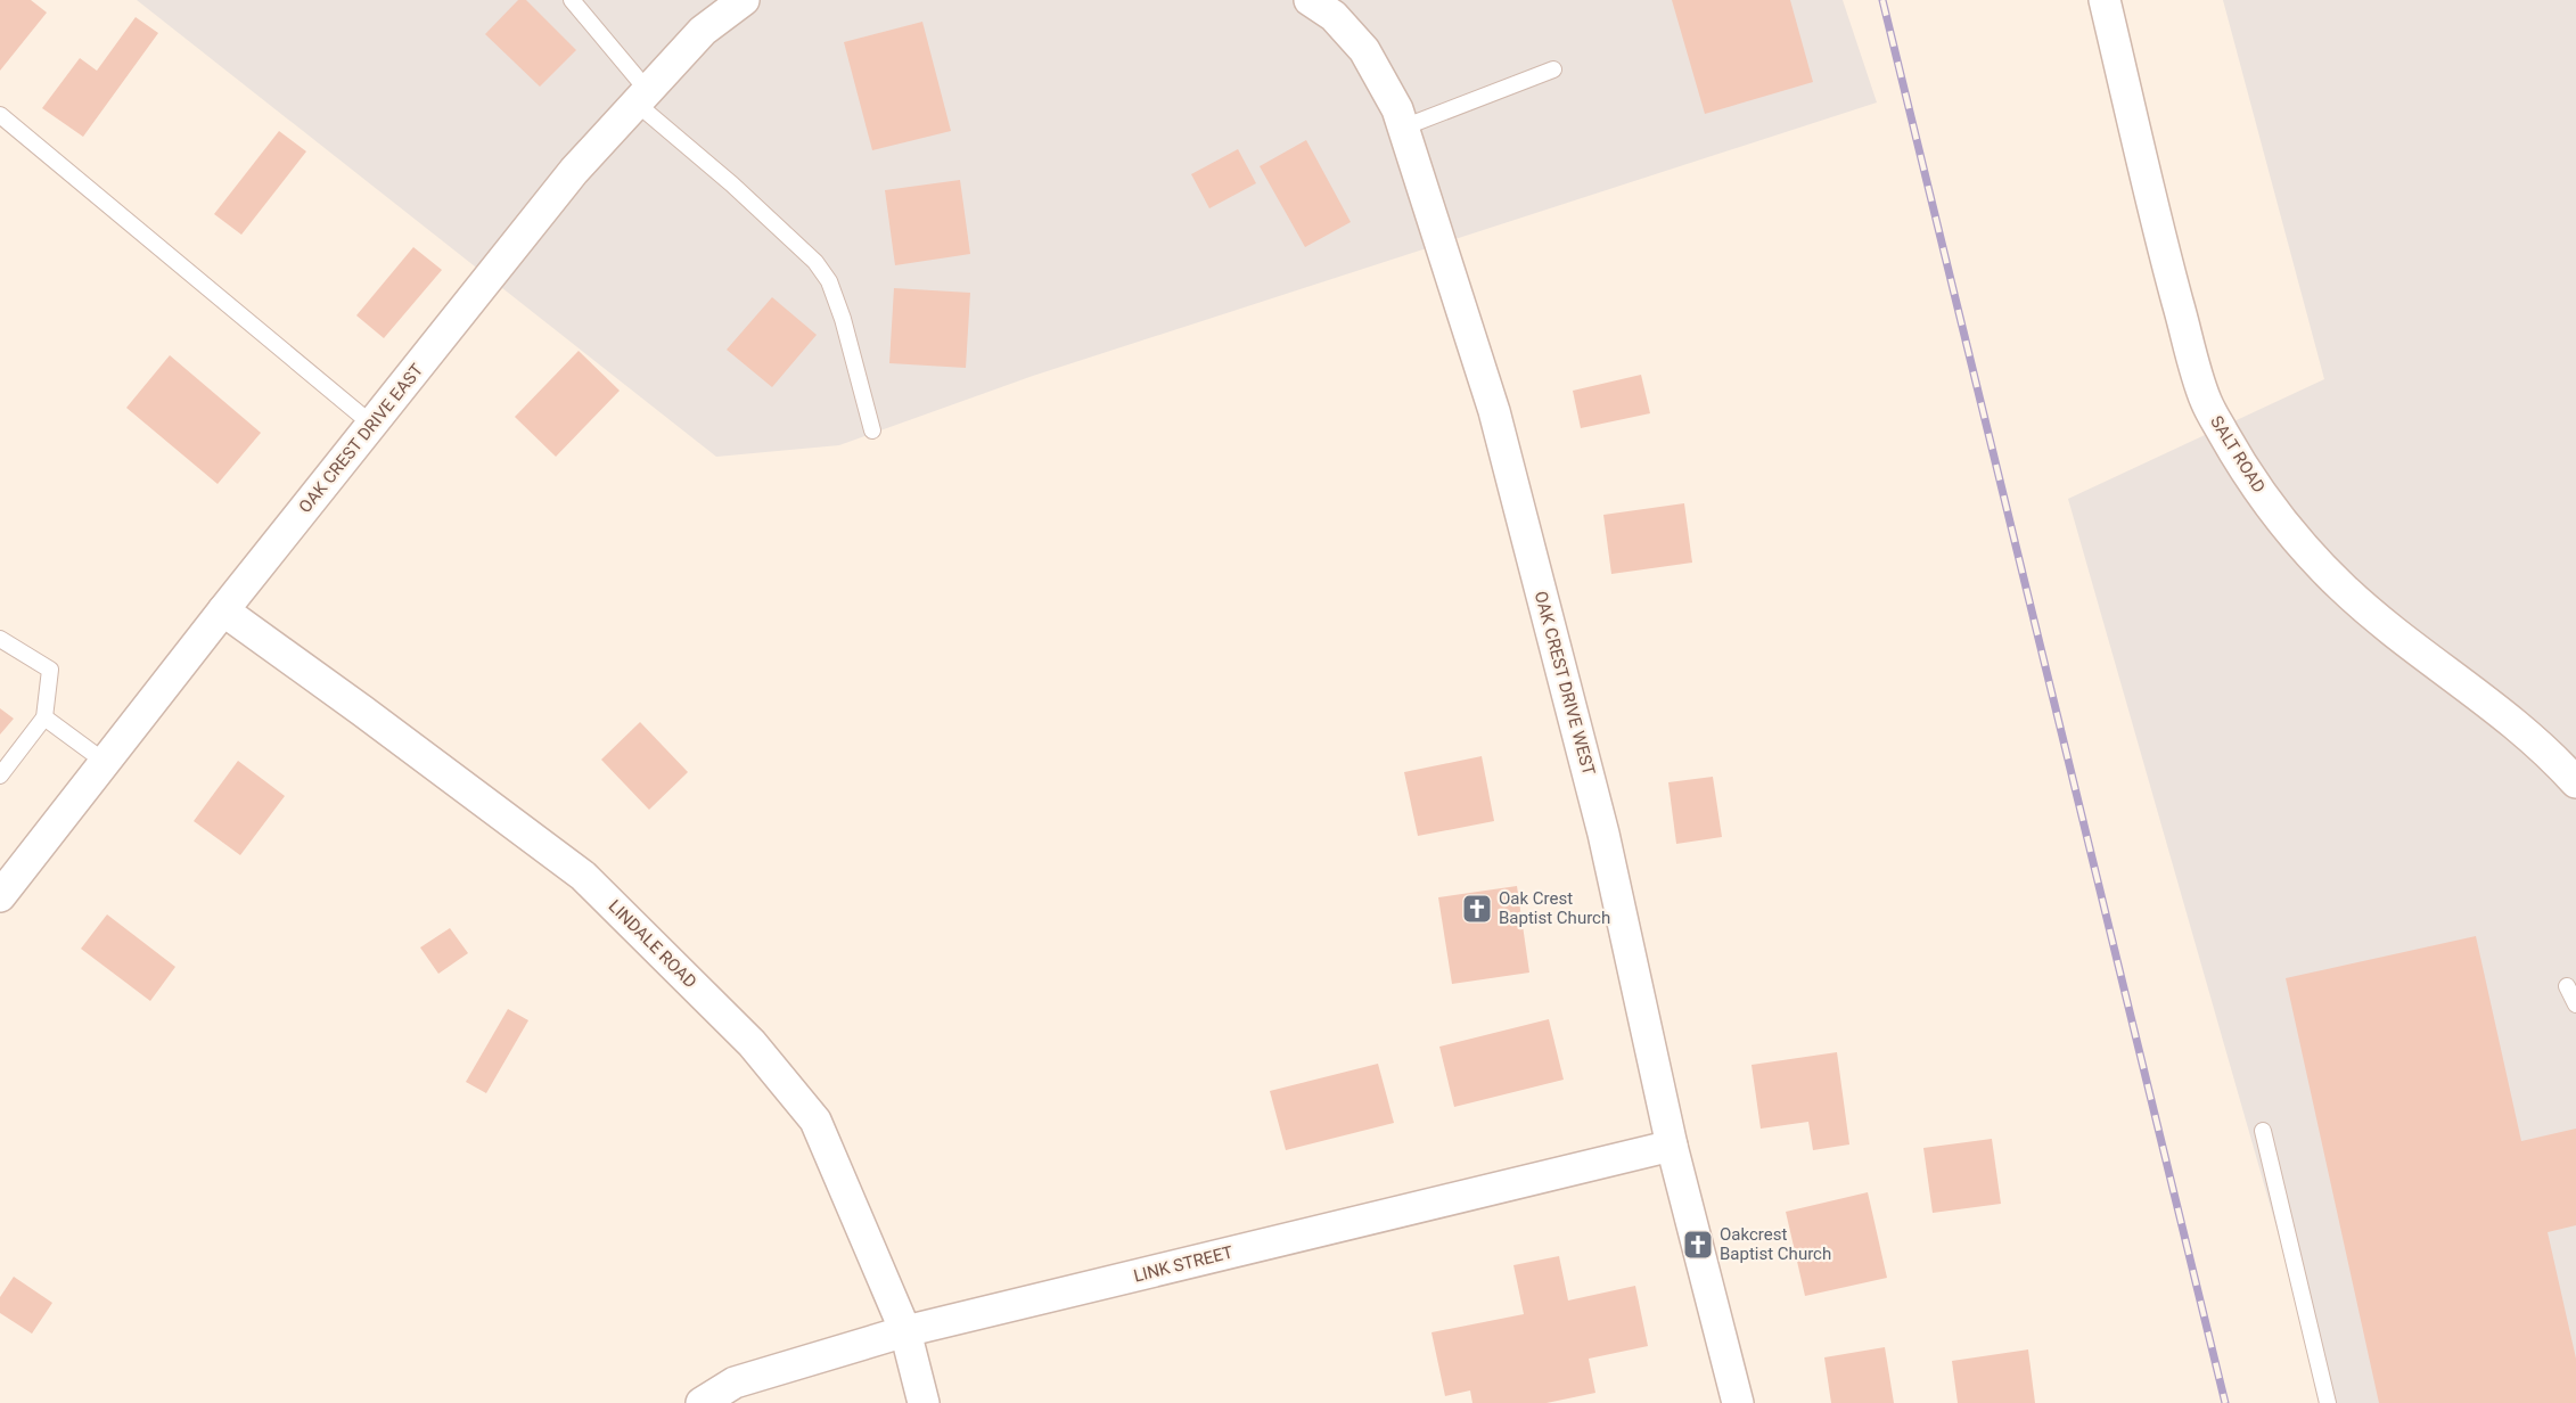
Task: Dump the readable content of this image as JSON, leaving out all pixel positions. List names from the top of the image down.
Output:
{
  "streets": {
    "street": [
      "OAK CREST DRIVE EAST",
      "SALT ROAD",
      "OAK CREST DRIVE WEST",
      "LINDALE ROAD",
      "LINK STREET"
    ]
  },
  "crossings": [
    ["OAK CREST DRIVE EAST", "LINDALE ROAD"],
    ["OAK CREST DRIVE WEST", "LINK STREET"],
    ["LINDALE ROAD", "LINK STREET"]
  ],
  "places": {
    "church": ["Oak Crest Baptist Church", "Oakcrest Baptist Church"]
  }
}
